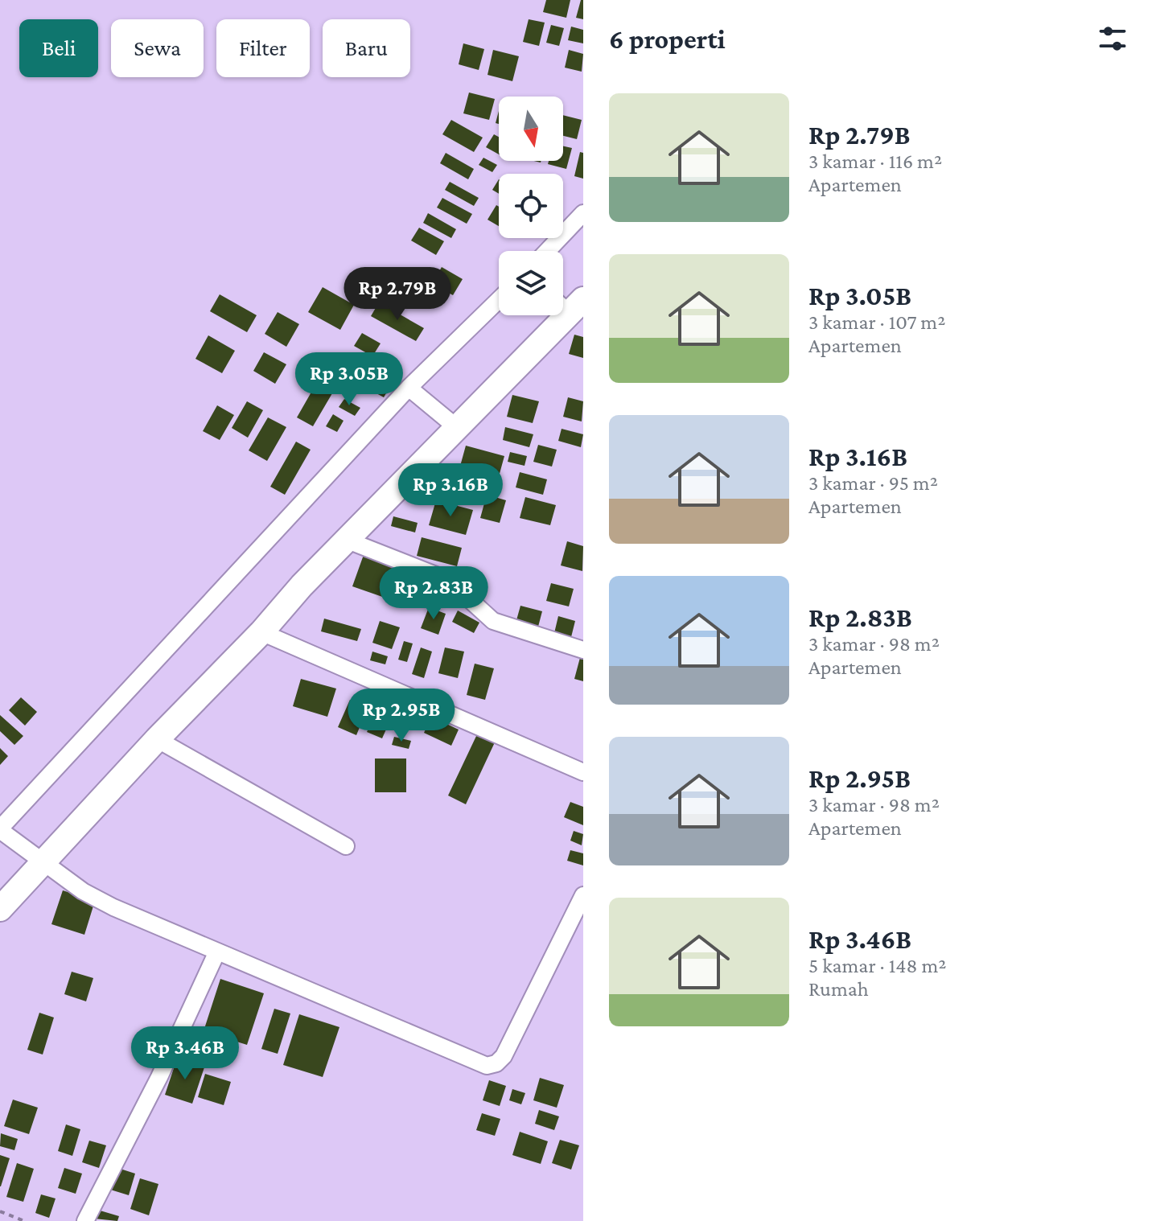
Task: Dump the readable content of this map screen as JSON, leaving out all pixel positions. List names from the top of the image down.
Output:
{
  "north": "bottom",
  "page": {
    "heading": "6 properti",
    "chip": [
      "Beli",
      "Sewa",
      "Filter",
      "Baru"
    ],
    "list": [
      {
        "name": "Rp 2.79B",
        "note": "3 kamar · 116 m² · Apartemen"
      },
      {
        "name": "Rp 3.05B",
        "note": "3 kamar · 107 m² · Apartemen"
      },
      {
        "name": "Rp 3.16B",
        "note": "3 kamar · 95 m² · Apartemen"
      },
      {
        "name": "Rp 2.83B",
        "note": "3 kamar · 98 m² · Apartemen"
      },
      {
        "name": "Rp 2.95B",
        "note": "3 kamar · 98 m² · Apartemen"
      },
      {
        "name": "Rp 3.46B",
        "note": "5 kamar · 148 m² · Rumah"
      }
    ],
    "price": [
      "Rp 2.79B",
      "Rp 3.05B",
      "Rp 3.16B",
      "Rp 2.83B",
      "Rp 2.95B",
      "Rp 3.46B"
    ]
  }
}
